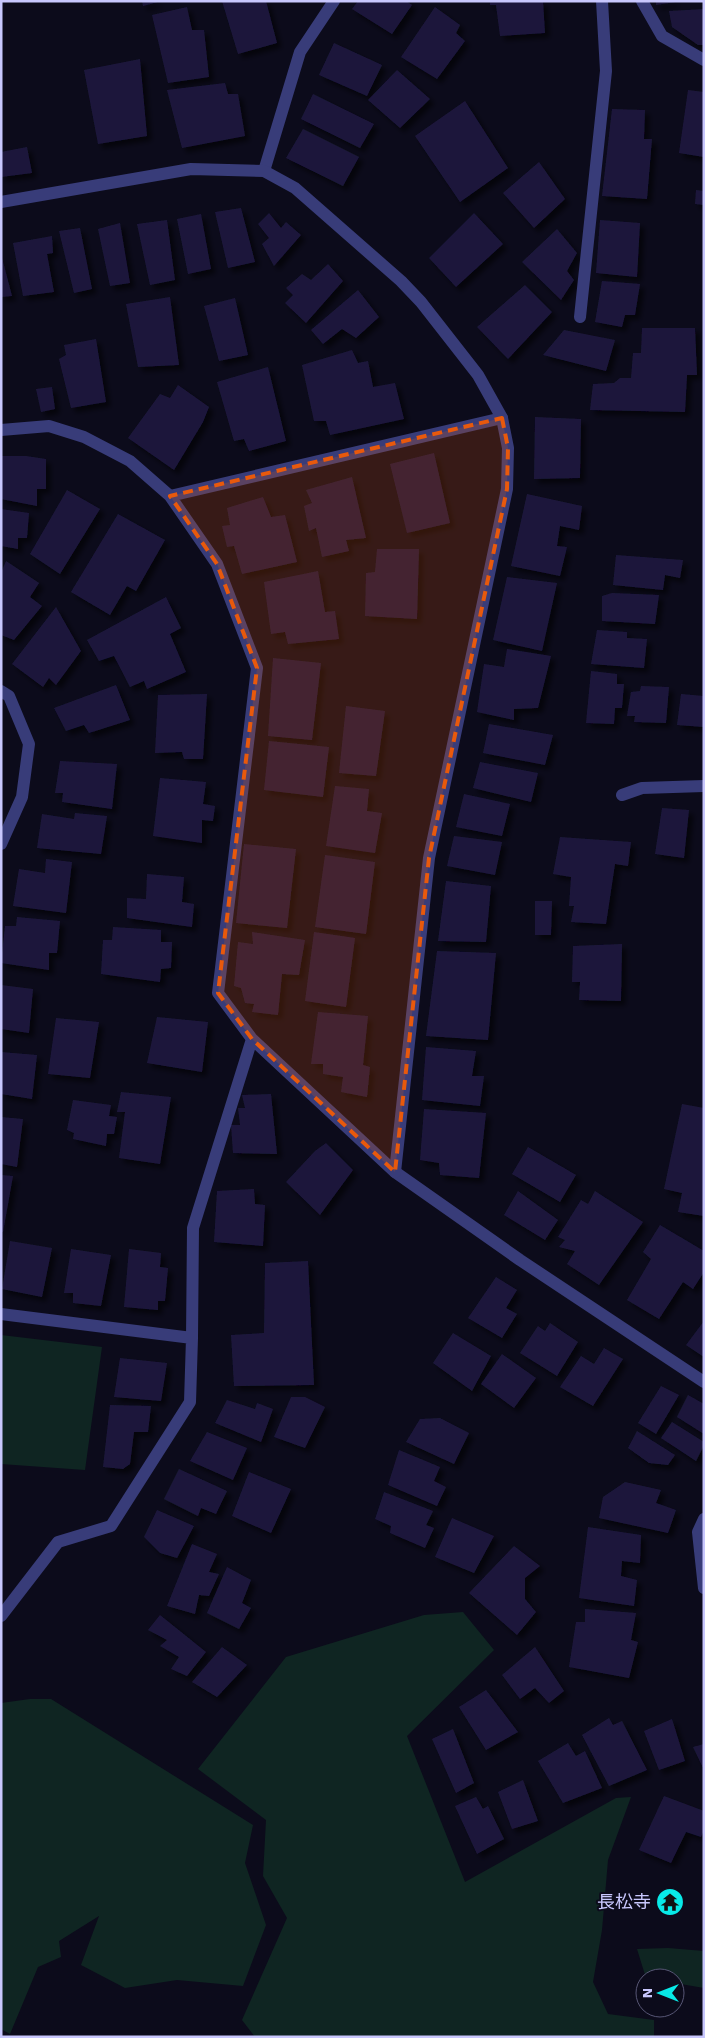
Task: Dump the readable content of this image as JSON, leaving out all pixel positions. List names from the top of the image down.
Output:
{
  "places": {
    "temple": ["長松寺"]
  },
  "north": "left"
}
